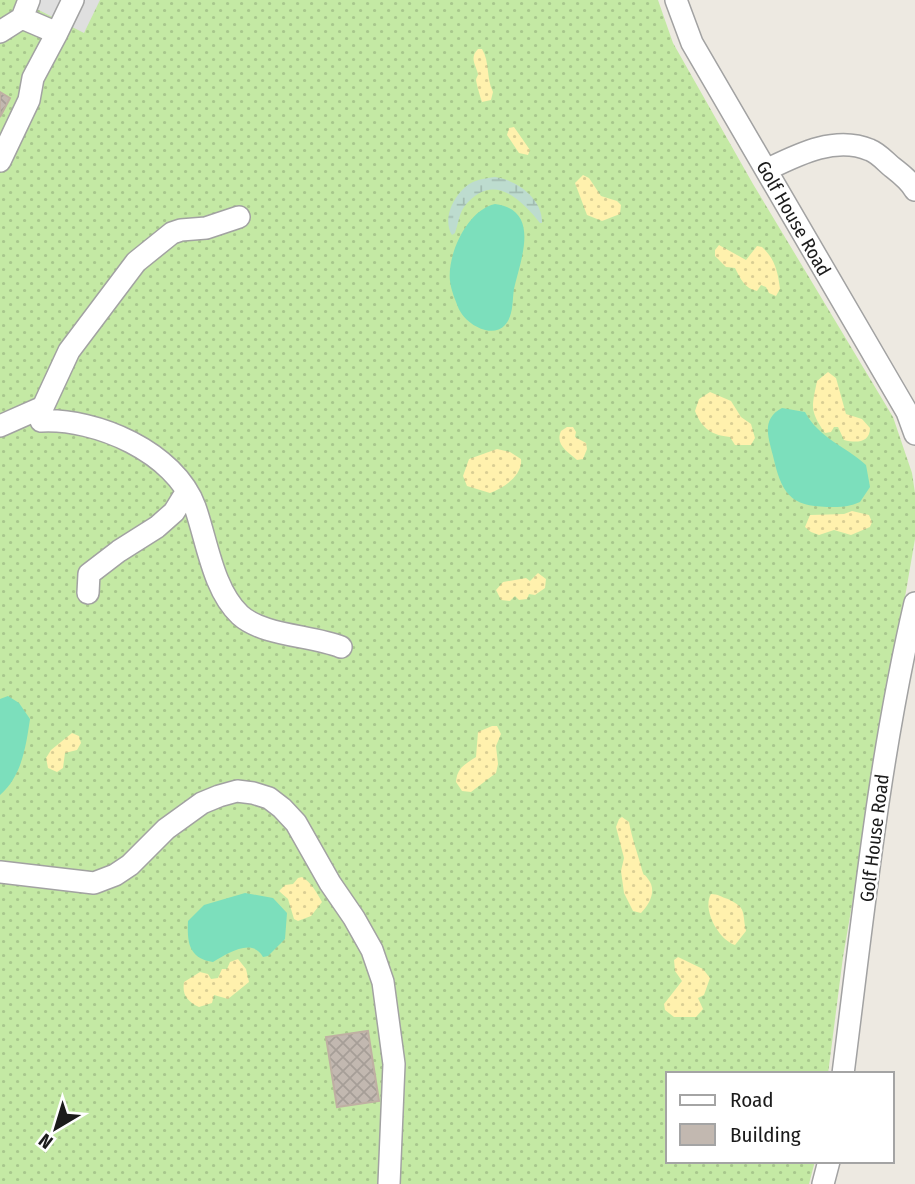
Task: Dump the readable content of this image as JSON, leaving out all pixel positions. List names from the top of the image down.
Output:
{
  "streets": {
    "street": ["Golf House Road"]
  },
  "legend": ["Road", "Building"],
  "north": "bottom left"
}
